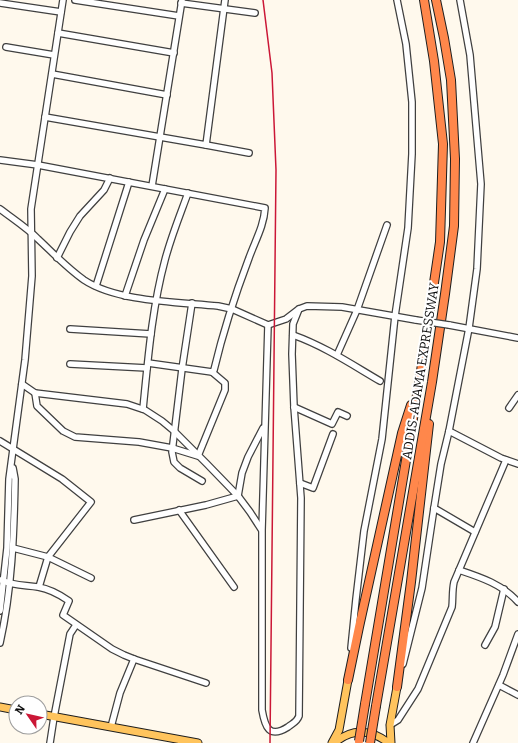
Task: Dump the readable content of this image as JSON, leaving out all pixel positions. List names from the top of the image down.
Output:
{
  "streets": {
    "highway": ["ADDIS-ADAMA EXPRESSWAY"]
  },
  "north": "top left"
}
